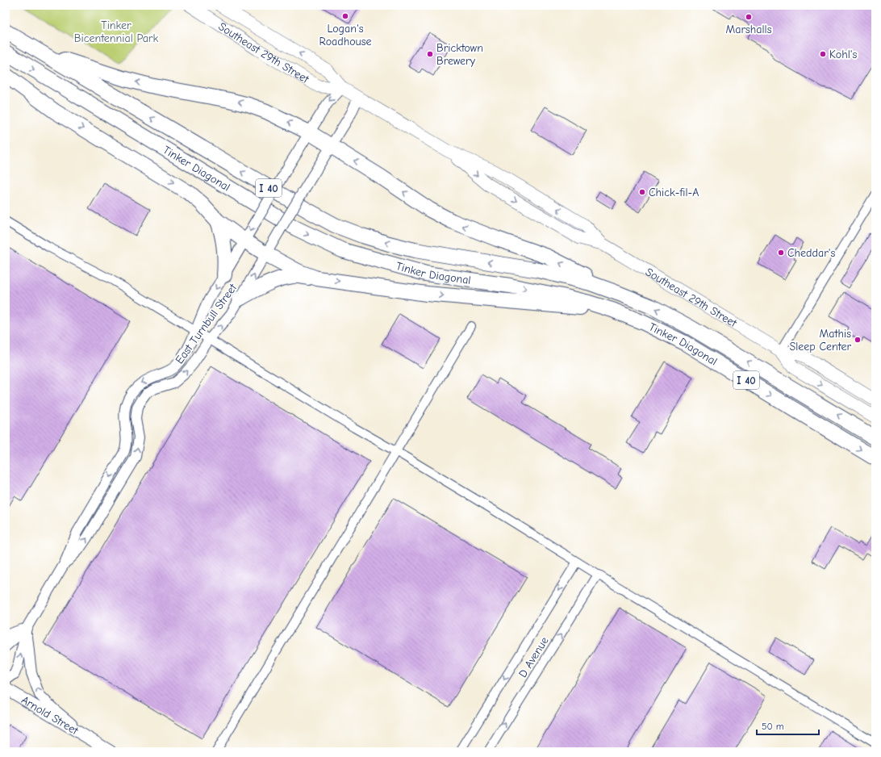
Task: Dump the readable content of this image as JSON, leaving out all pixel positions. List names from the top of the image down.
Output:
{
  "streets": {
    "highway": ["Tinker Diagonal", "I 40"],
    "main road": ["Southeast 29th Street", "Arnold Street"],
    "street": ["East Turnbull Street", "D Avenue"]
  },
  "crossings": [
    ["Southeast 29th Street", "East Turnbull Street"]
  ],
  "parks": ["Tinker Bicentennial Park"],
  "places": [
    "Logan's Roadhouse",
    "Marshalls",
    "Bricktown Brewery",
    "Kohl's",
    "Chick-fil-A",
    "Cheddar's",
    "Mathis Sleep Center"
  ],
  "scale_bar": "50 m"
}
